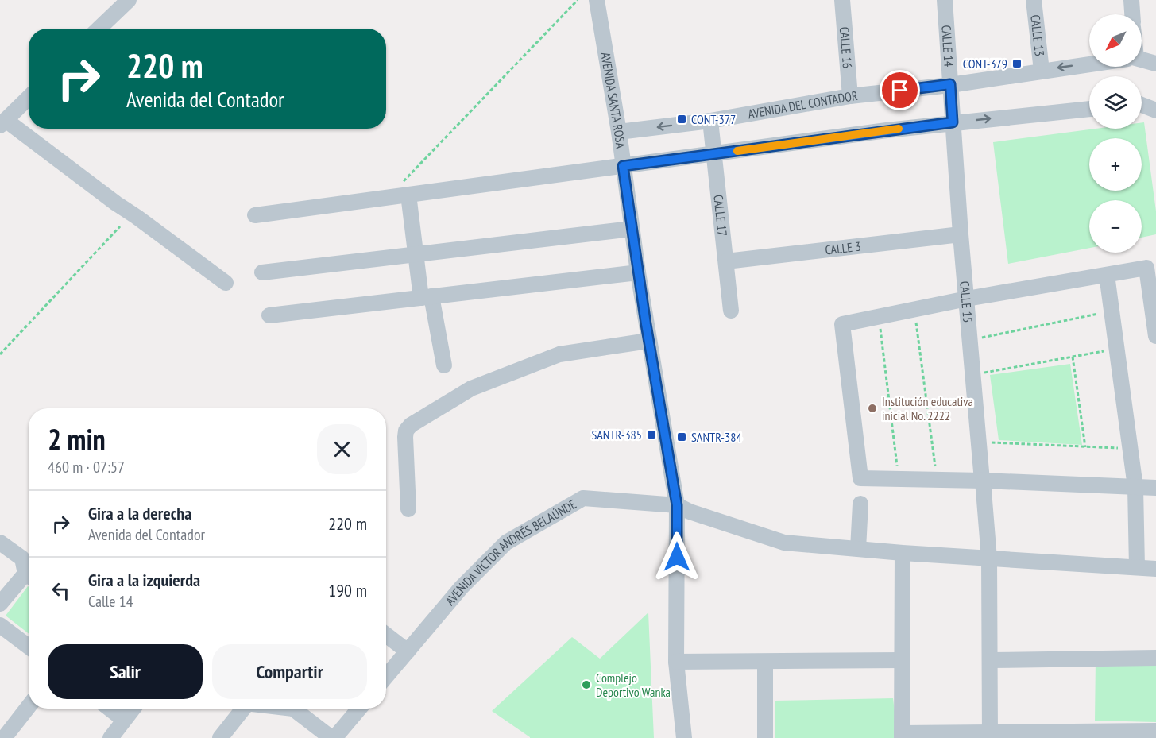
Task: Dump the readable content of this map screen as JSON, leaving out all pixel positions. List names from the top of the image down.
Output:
{
  "streets": {
    "street": [
      "CALLE 13",
      "CALLE 14",
      "CALLE 16",
      "AVENIDA SANTA ROSA",
      "AVENIDA DEL CONTADOR",
      "CALLE 17",
      "CALLE 3",
      "CALLE 15",
      "AVENIDA VÍCTOR ANDRÉS BELAÚNDE"
    ]
  },
  "crossings": [
    ["CALLE 13", "AVENIDA DEL CONTADOR"],
    ["CALLE 14", "AVENIDA DEL CONTADOR"],
    ["CALLE 14", "CALLE 15"],
    ["CALLE 16", "AVENIDA DEL CONTADOR"],
    ["AVENIDA SANTA ROSA", "AVENIDA DEL CONTADOR"],
    ["AVENIDA SANTA ROSA", "AVENIDA VÍCTOR ANDRÉS BELAÚNDE"],
    ["AVENIDA DEL CONTADOR", "CALLE 17"],
    ["CALLE 17", "CALLE 3"],
    ["CALLE 3", "CALLE 15"],
    ["CALLE 15", "AVENIDA VÍCTOR ANDRÉS BELAÚNDE"]
  ],
  "places": {
    "transit": [
      "CONT-379",
      "CONT-377",
      "SANTR-385",
      "SANTR-384"
    ],
    "other": ["Institución educativa inicial No. 2222", "Complejo Deportivo Wanka"]
  },
  "north": "bottom left",
  "page": {
    "map_buttons": ["+", "−"],
    "turn": ["220 m", "Avenida del Contador"],
    "heading": ["2 min", "460 m · 07:57"],
    "list": [
      {
        "name": "Gira a la derecha",
        "note": "Avenida del Contador",
        "value": "220 m"
      },
      {
        "name": "Gira a la izquierda",
        "note": "Calle 14",
        "value": "190 m"
      }
    ],
    "buttons": ["Salir", "Compartir"]
  }
}
